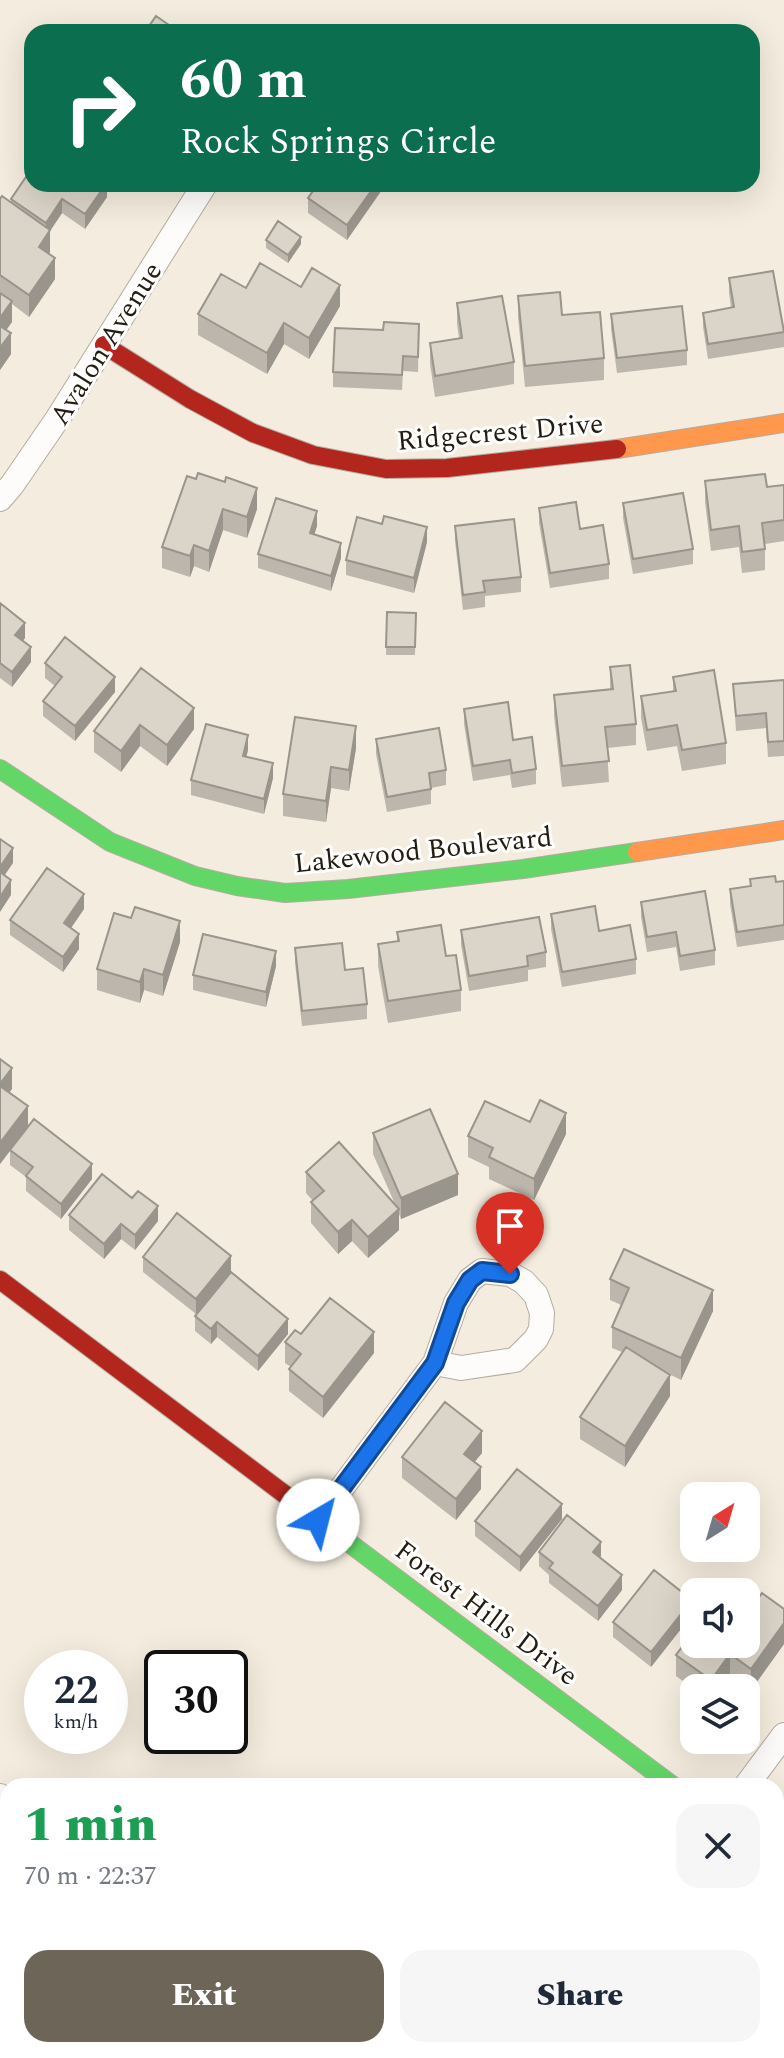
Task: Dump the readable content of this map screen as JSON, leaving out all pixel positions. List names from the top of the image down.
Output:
{
  "streets": {
    "street": [
      "Avalon Avenue",
      "Ridgecrest Drive",
      "Lakewood Boulevard",
      "Forest Hills Drive"
    ]
  },
  "crossings": [
    ["Avalon Avenue", "Ridgecrest Drive"]
  ],
  "north": "top right",
  "page": {
    "turn": ["60 m", "Rock Springs Circle"],
    "speed": "22 km/h",
    "limit": "30",
    "heading": ["1 min", "70 m · 22:37"],
    "buttons": ["Exit", "Share"]
  }
}
